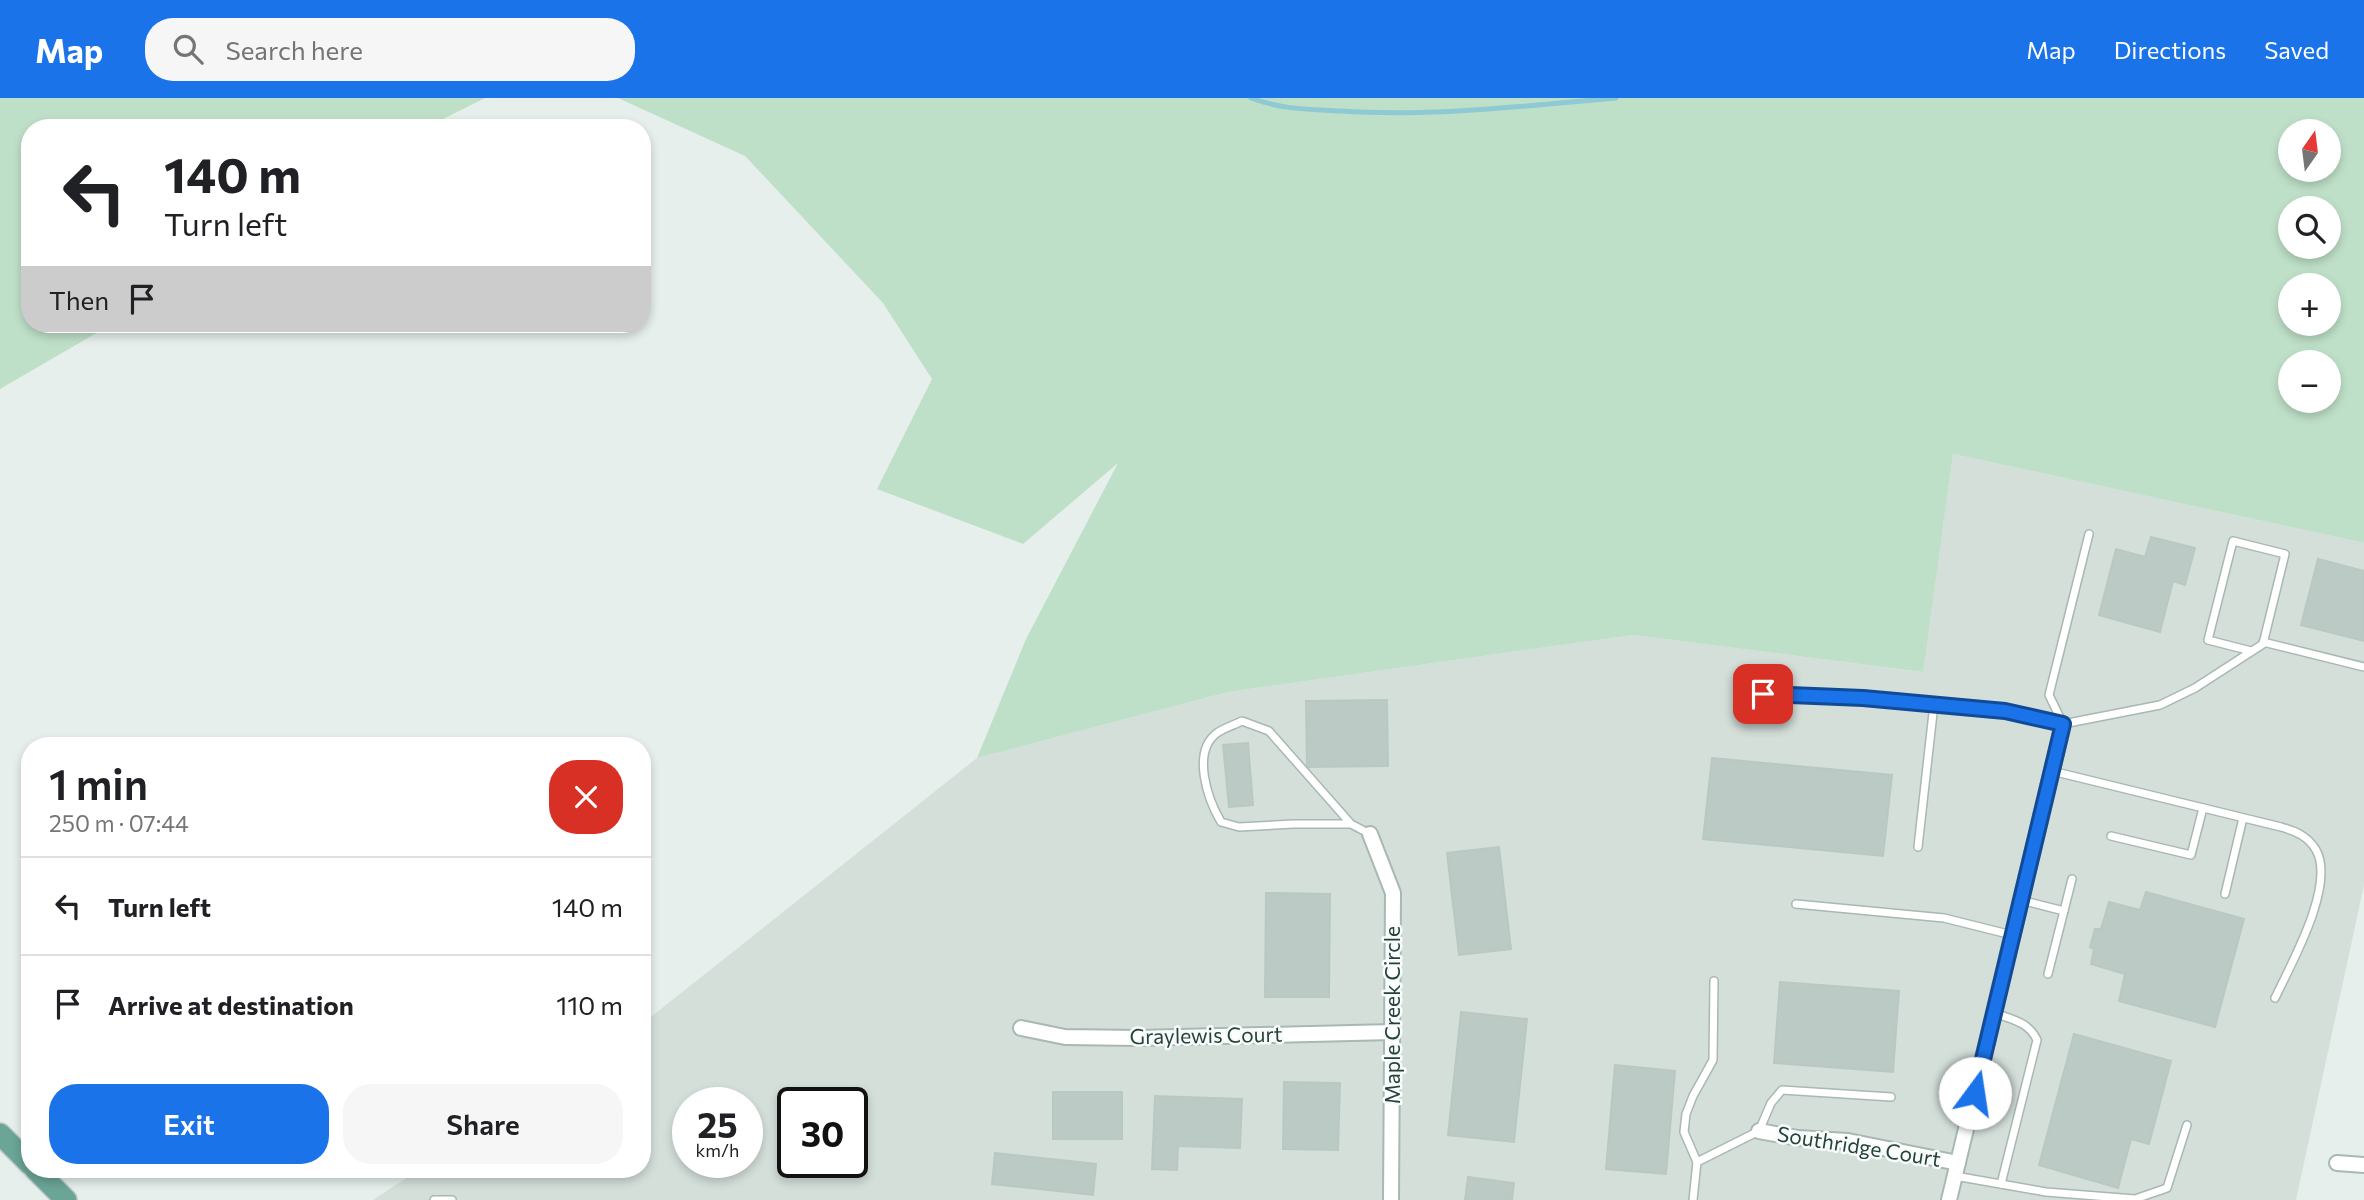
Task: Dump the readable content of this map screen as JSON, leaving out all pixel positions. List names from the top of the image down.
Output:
{
  "streets": {
    "street": ["Maple Creek Circle", "Graylewis Court", "Southridge Court"]
  },
  "crossings": [
    ["Maple Creek Circle", "Graylewis Court"]
  ],
  "north": "top",
  "page": {
    "header": "Map",
    "search": "Search here",
    "nav": ["Map", "Directions", "Saved"],
    "map_buttons": ["+", "−"],
    "turn": ["140 m", "Turn left"],
    "then": "Then",
    "heading": ["1 min", "250 m · 07:44"],
    "list": [
      {
        "name": "Turn left",
        "value": "140 m"
      },
      {
        "name": "Arrive at destination",
        "value": "110 m"
      }
    ],
    "buttons": ["Exit", "Share"],
    "speed": "25 km/h",
    "limit": "30"
  }
}
